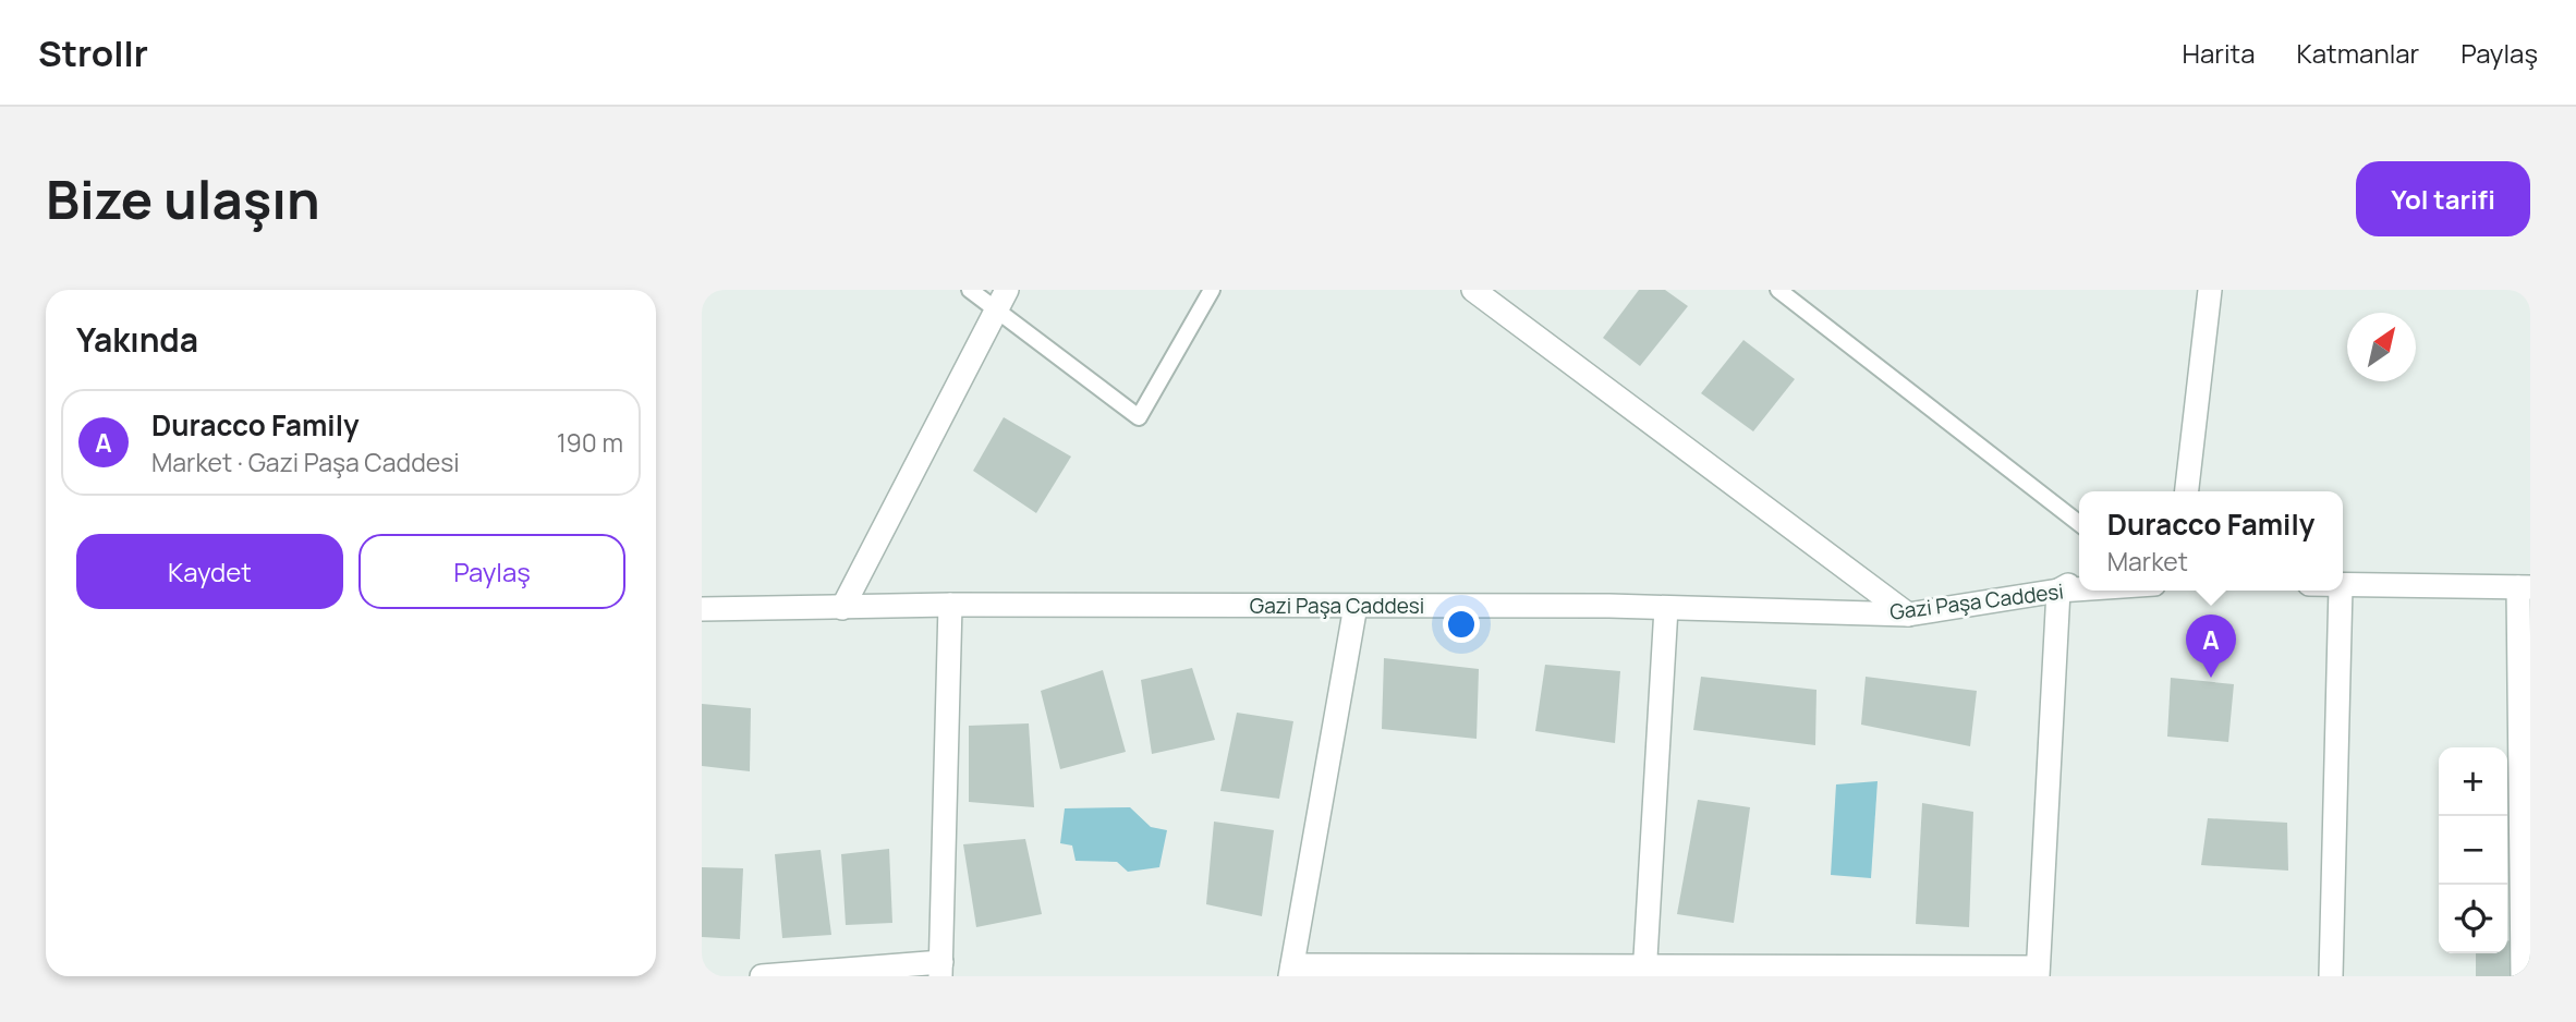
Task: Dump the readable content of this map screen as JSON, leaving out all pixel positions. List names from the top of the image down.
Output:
{
  "streets": {
    "street": ["Gazi Paşa Caddesi"]
  },
  "north": "top right",
  "page": {
    "header": "Strollr",
    "nav": ["Harita", "Katmanlar", "Paylaş"],
    "buttons": [
      "Yol tarifi",
      ["Kaydet", "Paylaş"]
    ],
    "title": "Bize ulaşın",
    "heading": "Yakında",
    "list": [
      {
        "mark": "A",
        "name": "Duracco Family",
        "note": "Market · Gazi Paşa Caddesi",
        "value": "190 m"
      }
    ],
    "popup": ["Duracco Family", "Market"],
    "pins": "A",
    "map_buttons": ["+", "−"]
  }
}
